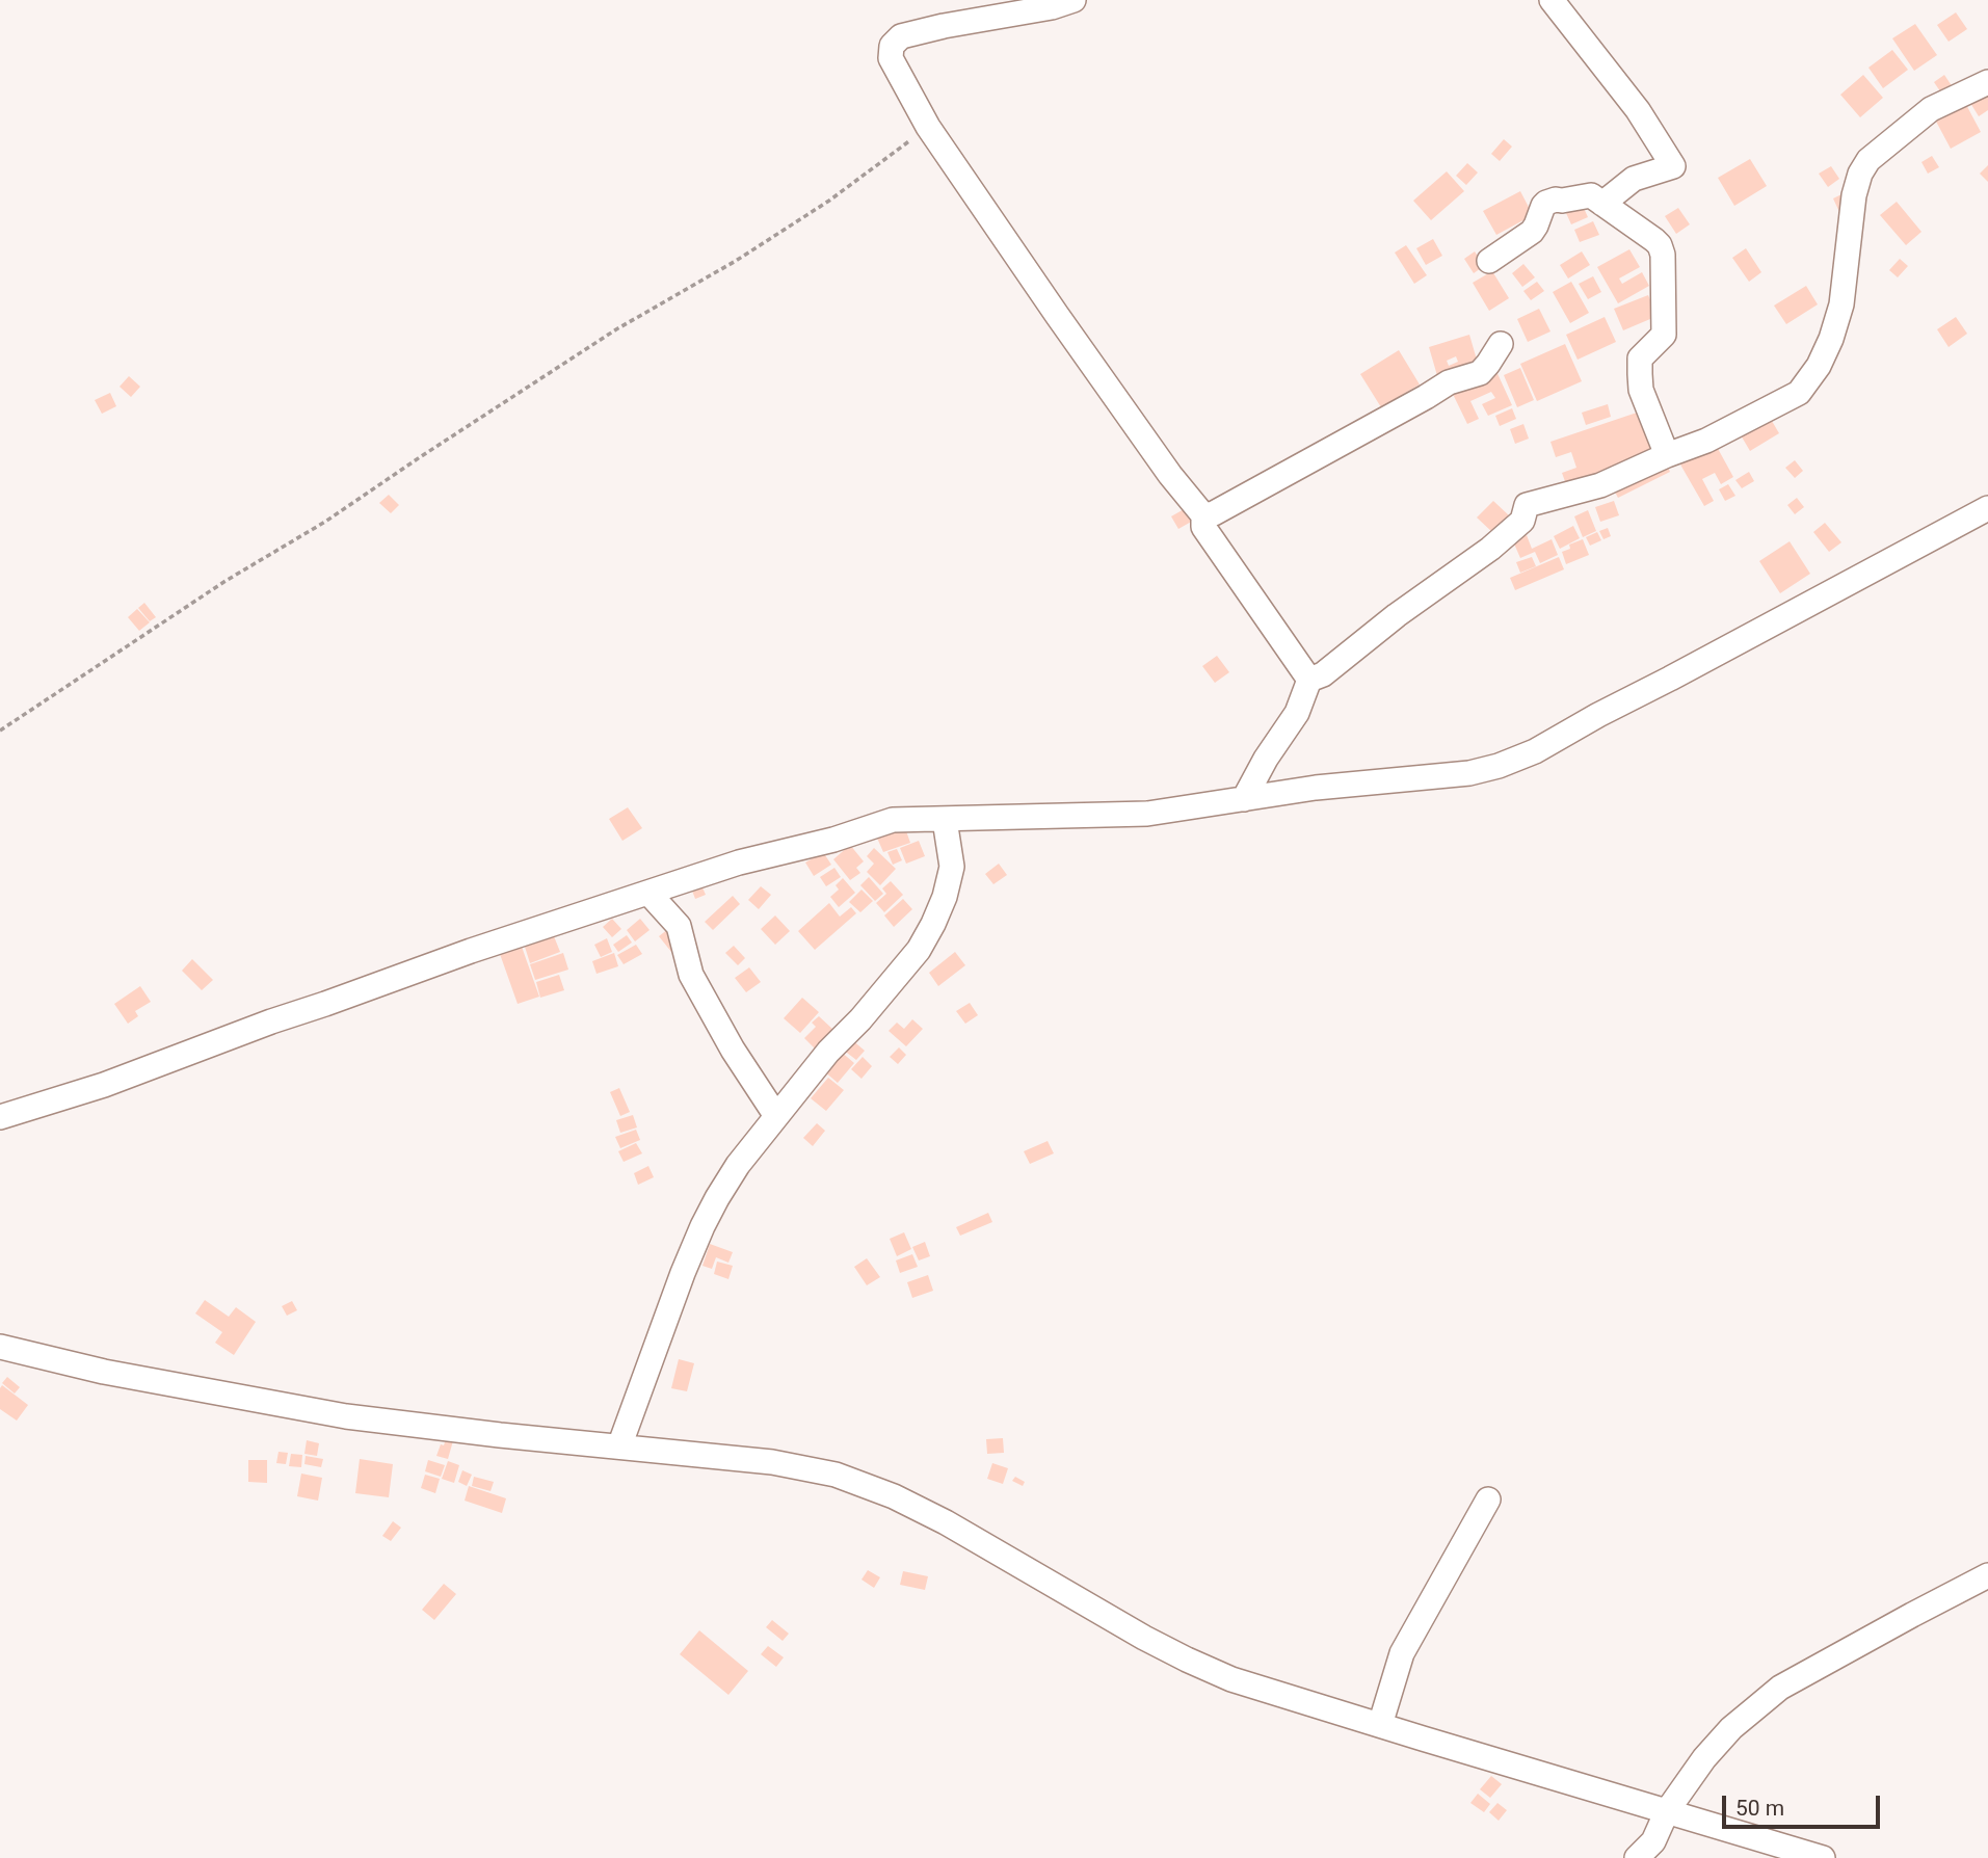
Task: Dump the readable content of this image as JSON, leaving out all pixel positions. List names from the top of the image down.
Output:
{
  "scale_bar": "50 m"
}
